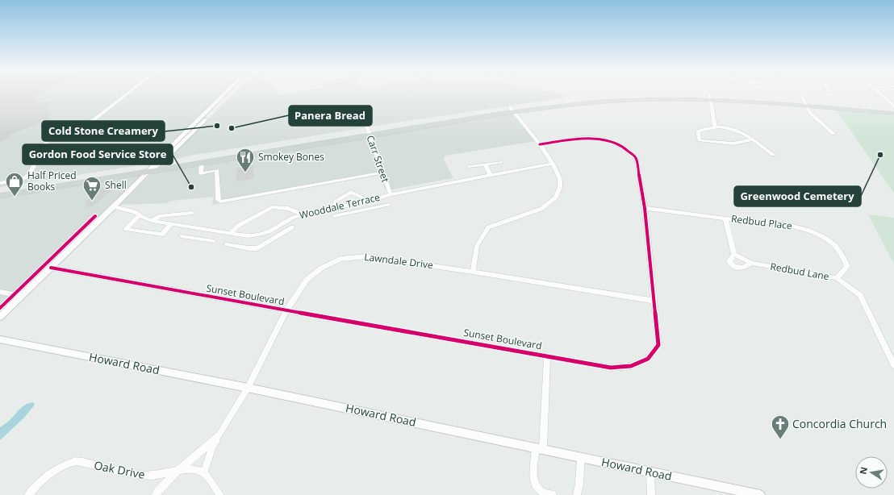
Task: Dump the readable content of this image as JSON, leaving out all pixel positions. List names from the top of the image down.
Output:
{
  "streets": {
    "street": [
      "Carr Street",
      "Wooddale Terrace",
      "Redbud Place",
      "Lawndale Drive",
      "Redbud Lane",
      "Sunset Boulevard",
      "Howard Road",
      "Oak Drive"
    ]
  },
  "crossings": [
    ["Carr Street", "Wooddale Terrace"],
    ["Redbud Place", "Redbud Lane"],
    ["Redbud Place", "Sunset Boulevard"],
    ["Lawndale Drive", "Sunset Boulevard"],
    ["Lawndale Drive", "Howard Road"],
    ["Lawndale Drive", "Oak Drive"]
  ],
  "places": {
    "other": [
      "Cold Stone Creamery",
      "Panera Bread",
      "Greenwood Cemetery",
      "Gordon Food Service Store"
    ],
    "restaurant": ["Smokey Bones"],
    "shop": ["Half Priced Books"],
    "supermarket": ["Shell"],
    "church": ["Concordia Church"]
  },
  "north": "left"
}
